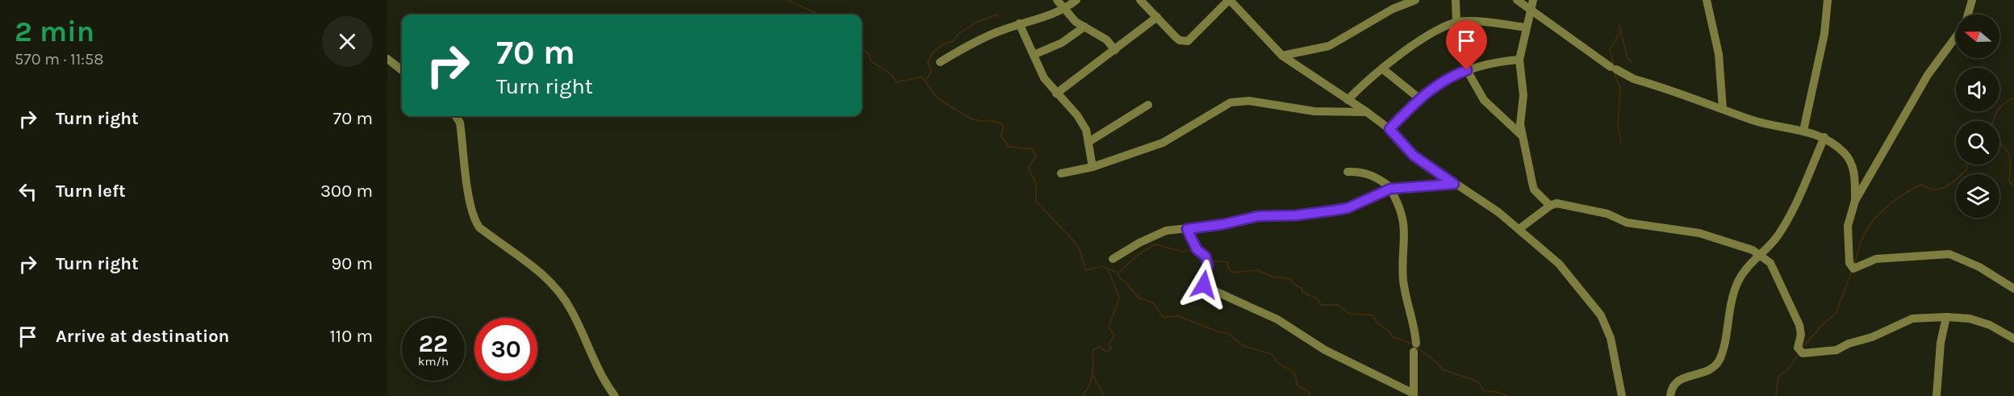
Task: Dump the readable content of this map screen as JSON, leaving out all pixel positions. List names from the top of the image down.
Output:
{
  "north": "left",
  "page": {
    "heading": ["2 min", "570 m · 11:58"],
    "turn": ["70 m", "Turn right"],
    "list": [
      {
        "name": "Turn right",
        "value": "70 m"
      },
      {
        "name": "Turn left",
        "value": "300 m"
      },
      {
        "name": "Turn right",
        "value": "90 m"
      },
      {
        "name": "Arrive at destination",
        "value": "110 m"
      }
    ],
    "speed": "22 km/h",
    "limit": "30"
  }
}
